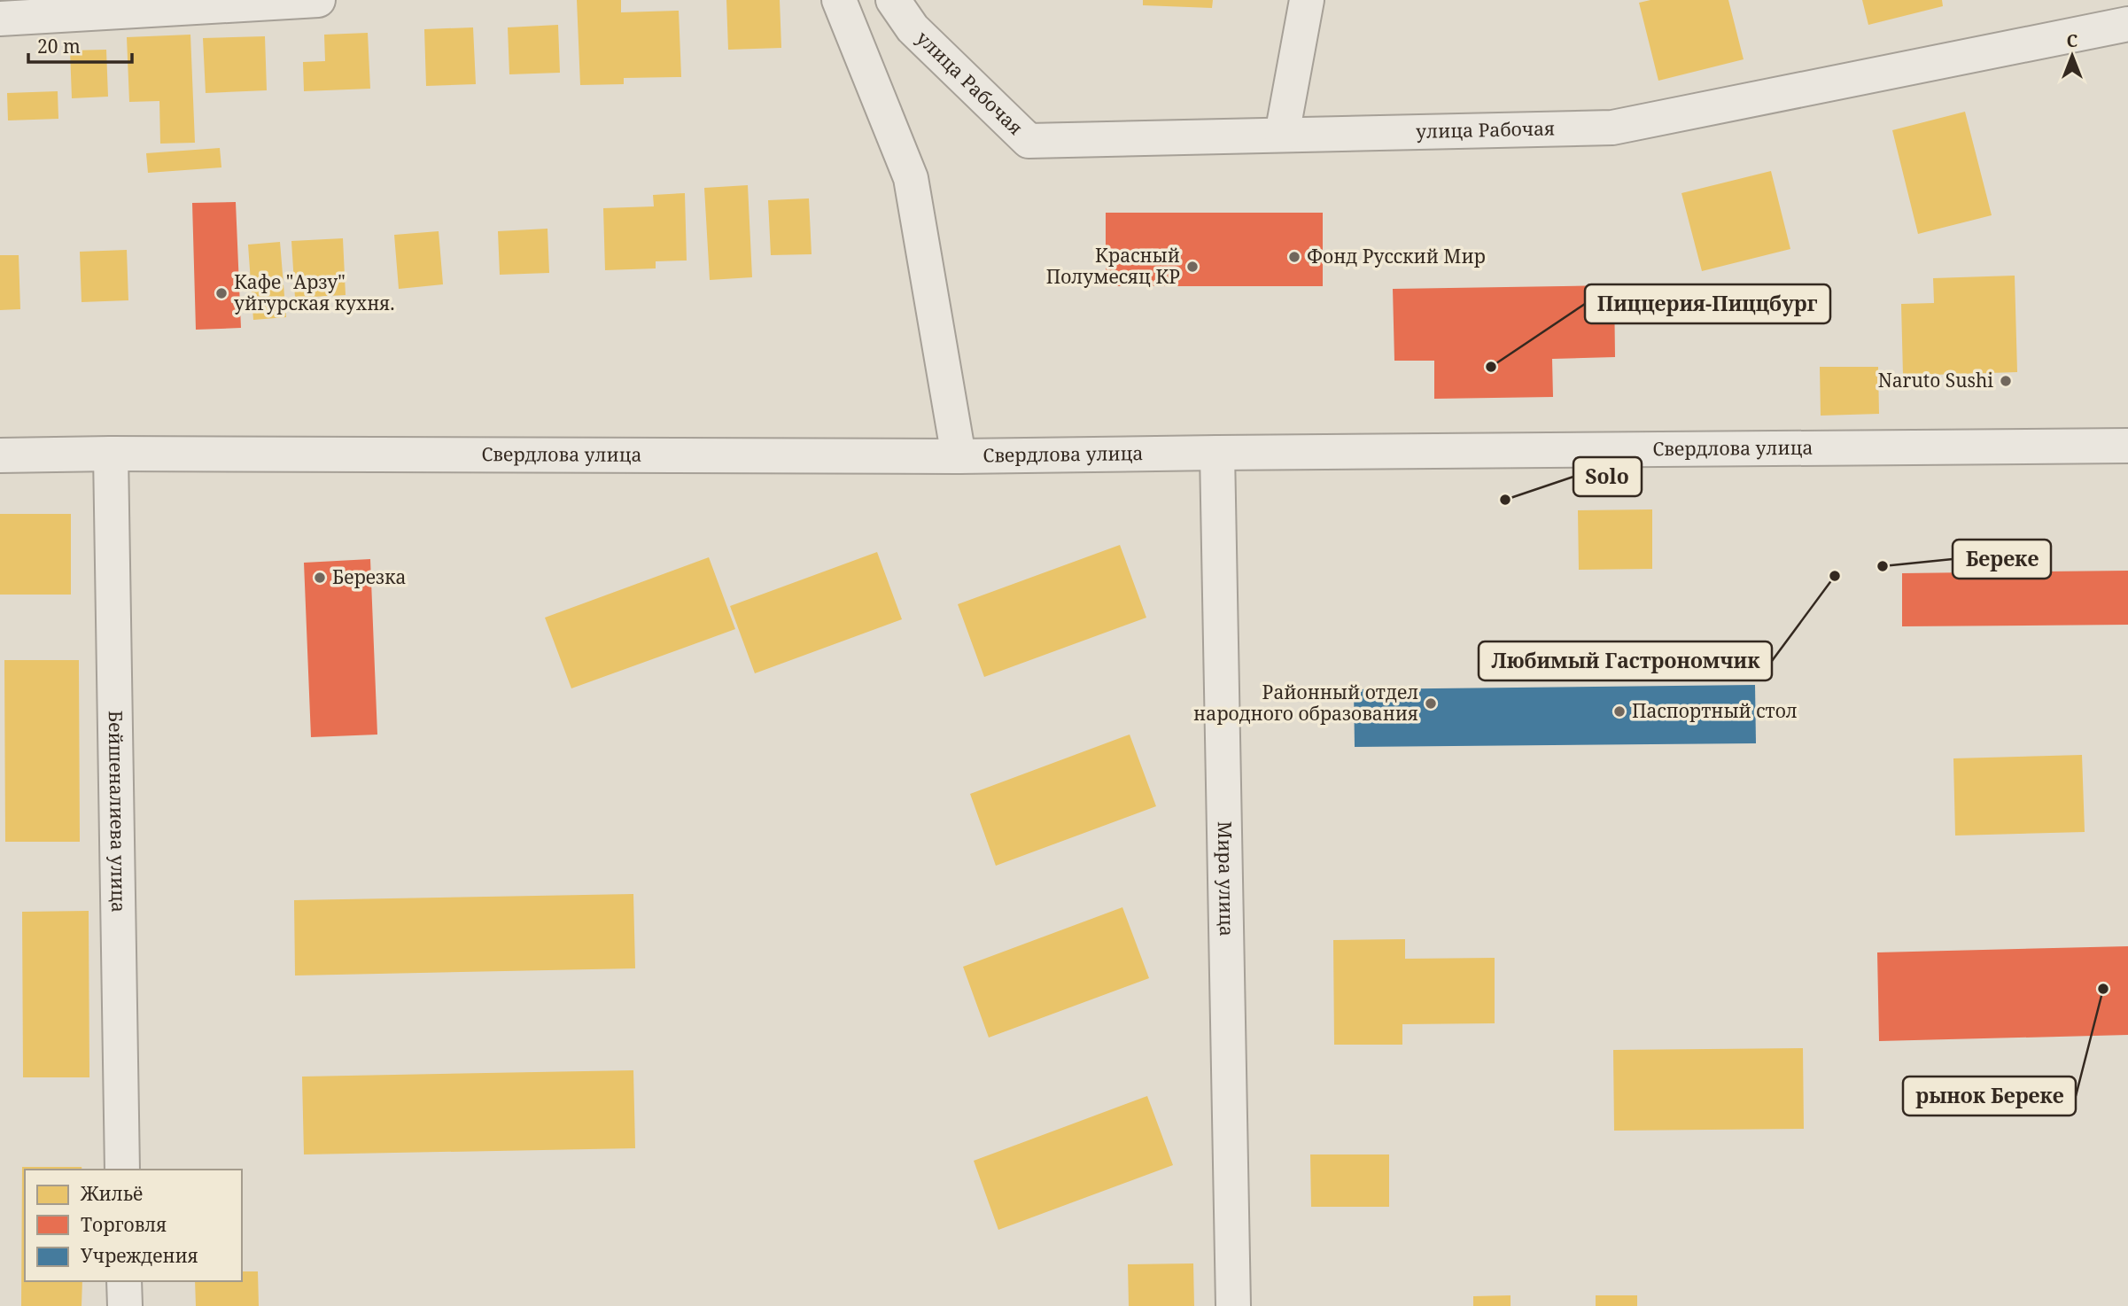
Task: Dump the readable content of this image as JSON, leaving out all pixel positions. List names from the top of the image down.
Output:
{
  "streets": {
    "street": [
      "улица Рабочая",
      "Свердлова улица",
      "Бейшеналиева улица",
      "Мира улица"
    ]
  },
  "crossings": [
    ["Свердлова улица", "Бейшеналиева улица"],
    ["Свердлова улица", "Мира улица"]
  ],
  "places": [
    "Фонд Русский Мир",
    "Красный Полумесяц КР",
    "Кафе \"Арзу\" уйгурская кухня.",
    "Пиццерия-Пиццбург",
    "Naruto Sushi",
    "Solo",
    "Береке",
    "Любимый Гастрономчик",
    "Березка",
    "Районный отдел народного образования",
    "Паспортный стол",
    "рынок Береке"
  ],
  "legend": ["Жильё", "Торговля", "Учреждения"],
  "scale_bar": "20 m",
  "north": "top"
}
